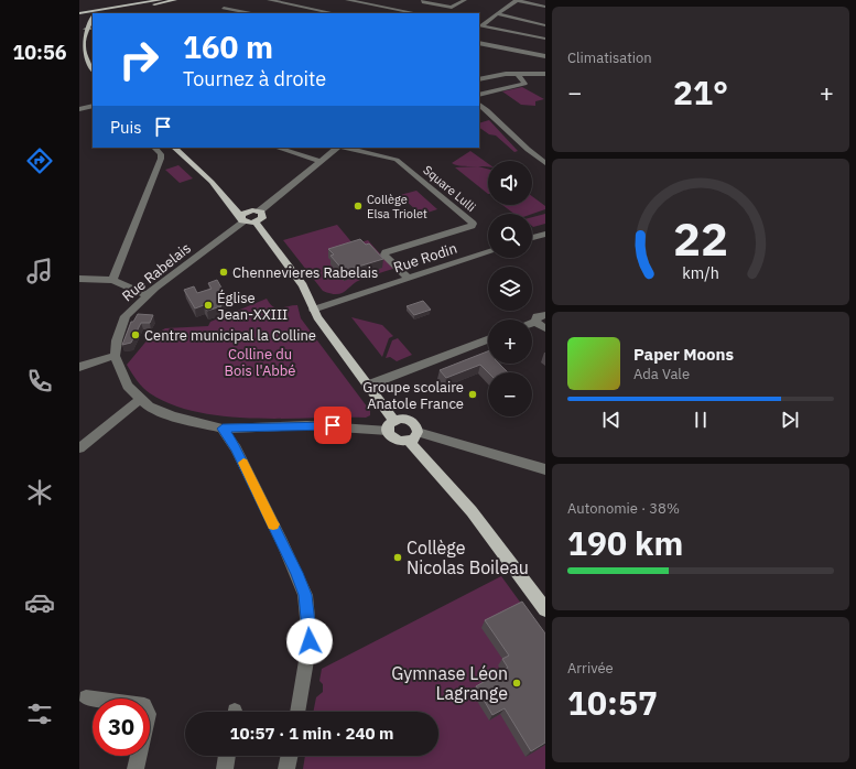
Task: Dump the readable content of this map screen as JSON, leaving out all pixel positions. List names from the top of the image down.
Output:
{
  "streets": {
    "street": ["Square Lulli", "Rue Rodin", "Rue Rabelais"]
  },
  "crossings": [
    ["Square Lulli", "Rue Rodin"]
  ],
  "parks": ["Colline du Bois l'Abbé"],
  "places": [
    "Collège Elsa Triolet",
    "Chennevieres Rabelais",
    "Église Jean-XXIII",
    "Centre municipal la Colline",
    "Groupe scolaire Anatole France",
    "Collège Nicolas Boileau",
    "Gymnase Léon Lagrange"
  ],
  "page": {
    "tabs": "10:56",
    "tile": [
      "Climatisation",
      ["Autonomie · 38%", "190 km"],
      ["Arrivée", "10:57"]
    ],
    "turn": ["160 m", "Tournez à droite"],
    "heat": ["−", "21°", "+"],
    "then": "Puis",
    "map_buttons": ["+", "−"],
    "song": ["Paper Moons", "Ada Vale"],
    "limit": "30",
    "trip": "10:57 · 1 min · 240 m",
    "gauge": ["22", "km/h"]
  }
}
